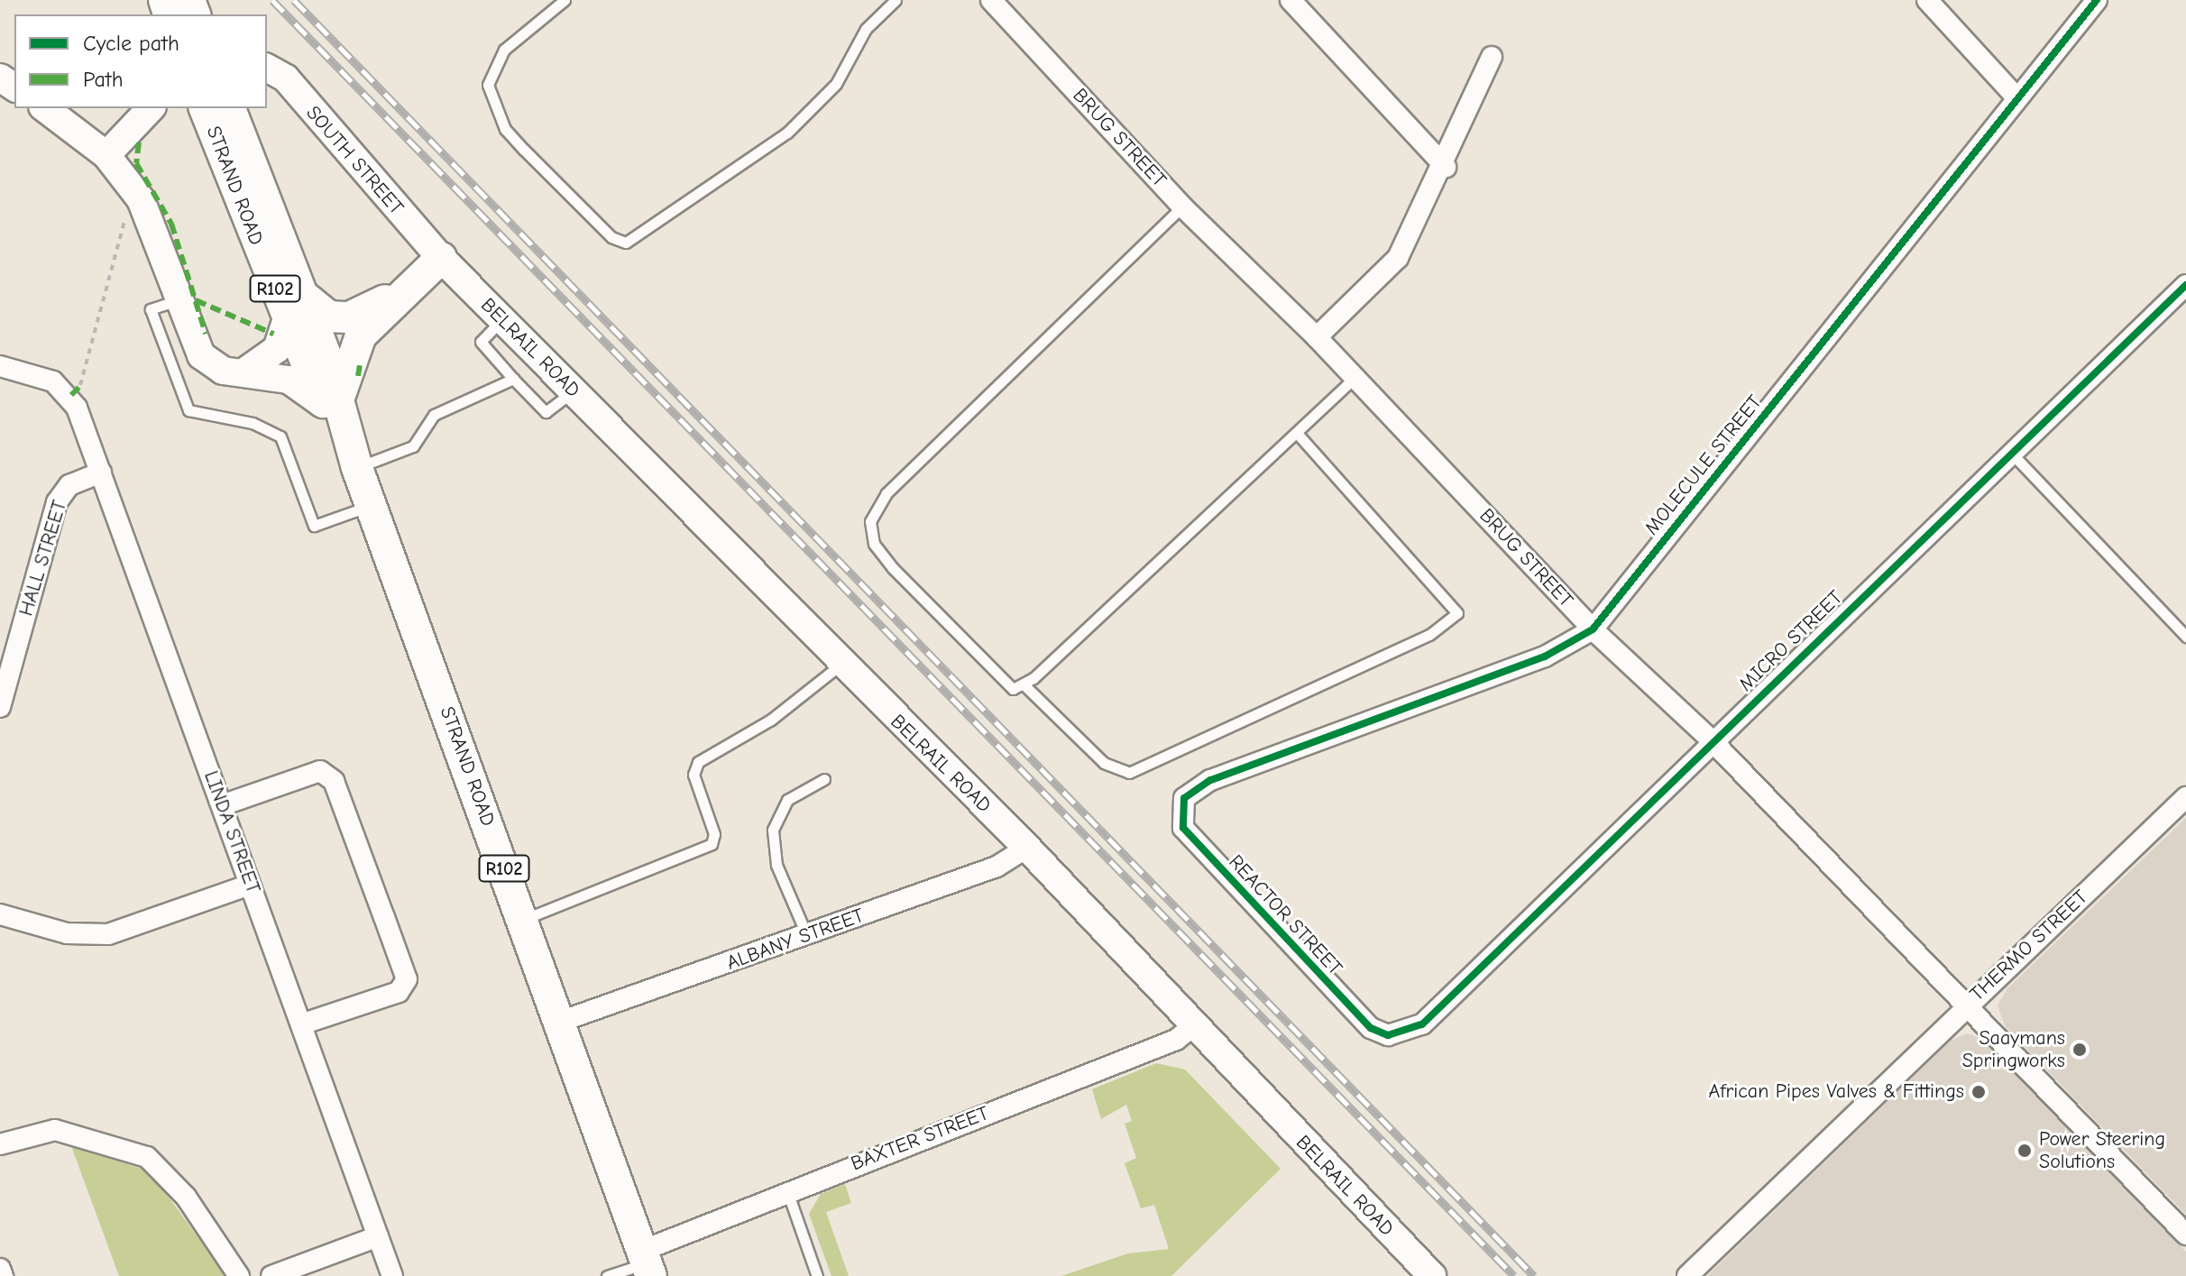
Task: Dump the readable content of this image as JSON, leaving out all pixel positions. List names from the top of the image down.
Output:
{
  "streets": {
    "main road": ["STRAND ROAD", "R102"],
    "street": [
      "BRUG STREET",
      "SOUTH STREET",
      "BELRAIL ROAD",
      "MOLECULE STREET",
      "HALL STREET",
      "MICRO STREET",
      "LINDA STREET",
      "REACTOR STREET",
      "ALBANY STREET",
      "THERMO STREET",
      "BAXTER STREET"
    ]
  },
  "crossings": [
    ["BRUG STREET", "MOLECULE STREET"],
    ["BRUG STREET", "MICRO STREET"],
    ["BRUG STREET", "THERMO STREET"],
    ["SOUTH STREET", "BELRAIL ROAD"],
    ["STRAND ROAD", "ALBANY STREET"],
    ["STRAND ROAD", "BAXTER STREET"],
    ["BELRAIL ROAD", "ALBANY STREET"],
    ["BELRAIL ROAD", "BAXTER STREET"],
    ["MOLECULE STREET", "REACTOR STREET"],
    ["HALL STREET", "LINDA STREET"],
    ["MICRO STREET", "REACTOR STREET"]
  ],
  "places": ["Saaymans Springworks", "African Pipes Valves & Fittings", "Power Steering Solutions"],
  "legend": ["Cycle path", "Path"]
}
